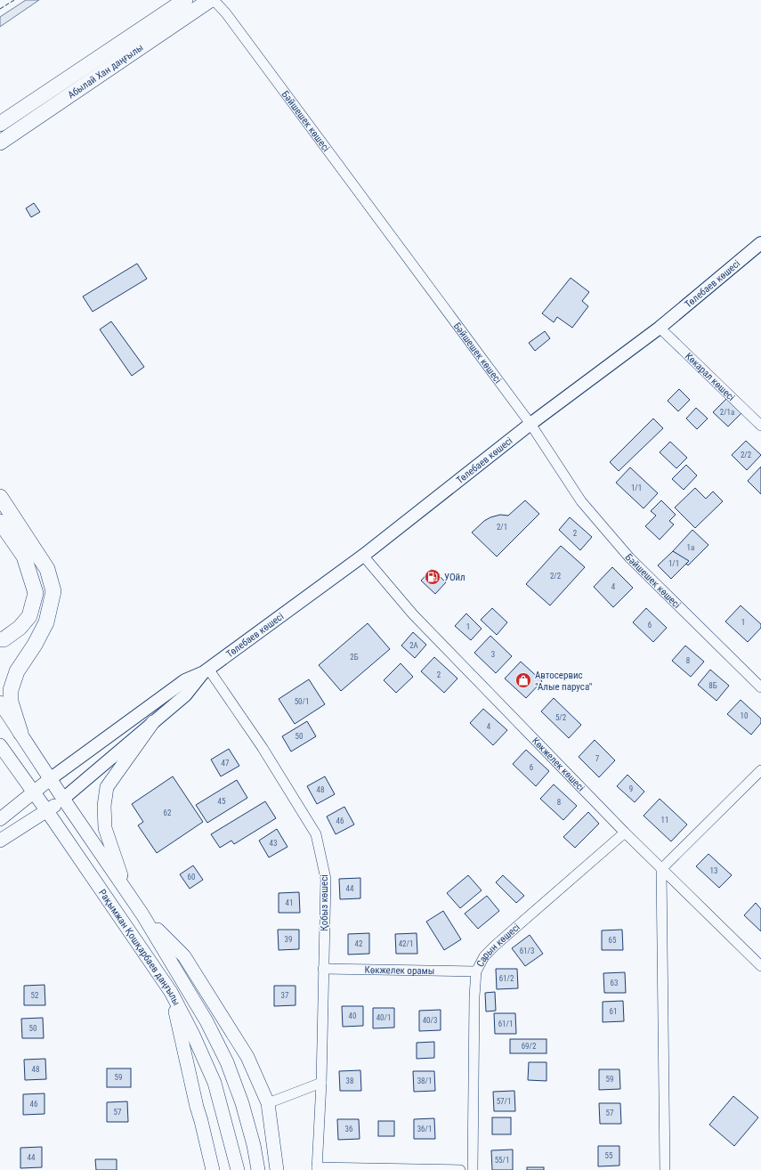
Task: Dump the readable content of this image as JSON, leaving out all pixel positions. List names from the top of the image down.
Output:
{
  "streets": {
    "main road": ["Абылай Хан даңғылы", "Төлебаев көшесі", "Рақымжан Қошқарбаев даңғылы"],
    "street": [
      "Бәйшешек көшесі",
      "Көкарал көшесі",
      "Көкжелек көшесі",
      "Қобыз көшесі",
      "Сарын көшесі",
      "Көкжелек орамы"
    ]
  },
  "crossings": [
    ["Бәйшешек көшесі", "Төлебаев көшесі"],
    ["Төлебаев көшесі", "Көкарал көшесі"],
    ["Төлебаев көшесі", "Көкжелек көшесі"],
    ["Төлебаев көшесі", "Қобыз көшесі"],
    ["Төлебаев көшесі", "Рақымжан Қошқарбаев даңғылы"],
    ["Көкжелек көшесі", "Сарын көшесі"],
    ["Қобыз көшесі", "Көкжелек орамы"],
    ["Сарын көшесі", "Көкжелек орамы"]
  ],
  "places": {
    "fuel station": ["УОйл"],
    "shop": ["Автосервис \"Алые паруса\""]
  },
  "house_numbers": [
    "2/1а",
    "2/2",
    "1/1",
    "2/1",
    "2",
    "1а",
    "1/1",
    "2/2",
    "4",
    "1",
    "6",
    "1",
    "2А",
    "3",
    "2Б",
    "8",
    "2",
    "8Б",
    "50/1",
    "10",
    "5/2",
    "4",
    "50",
    "7",
    "47",
    "6",
    "9",
    "48",
    "45",
    "8",
    "62",
    "11",
    "46",
    "43",
    "13",
    "60",
    "44",
    "41",
    "39",
    "65",
    "42",
    "42/1",
    "61/3",
    "61/2",
    "63",
    "52",
    "37",
    "61",
    "40",
    "40/1",
    "40/3",
    "61/1",
    "50",
    "69/2",
    "48",
    "59",
    "59",
    "38",
    "38/1",
    "57/1",
    "46",
    "57",
    "57",
    "36",
    "36/1",
    "55",
    "44",
    "55/1"
  ]
}
